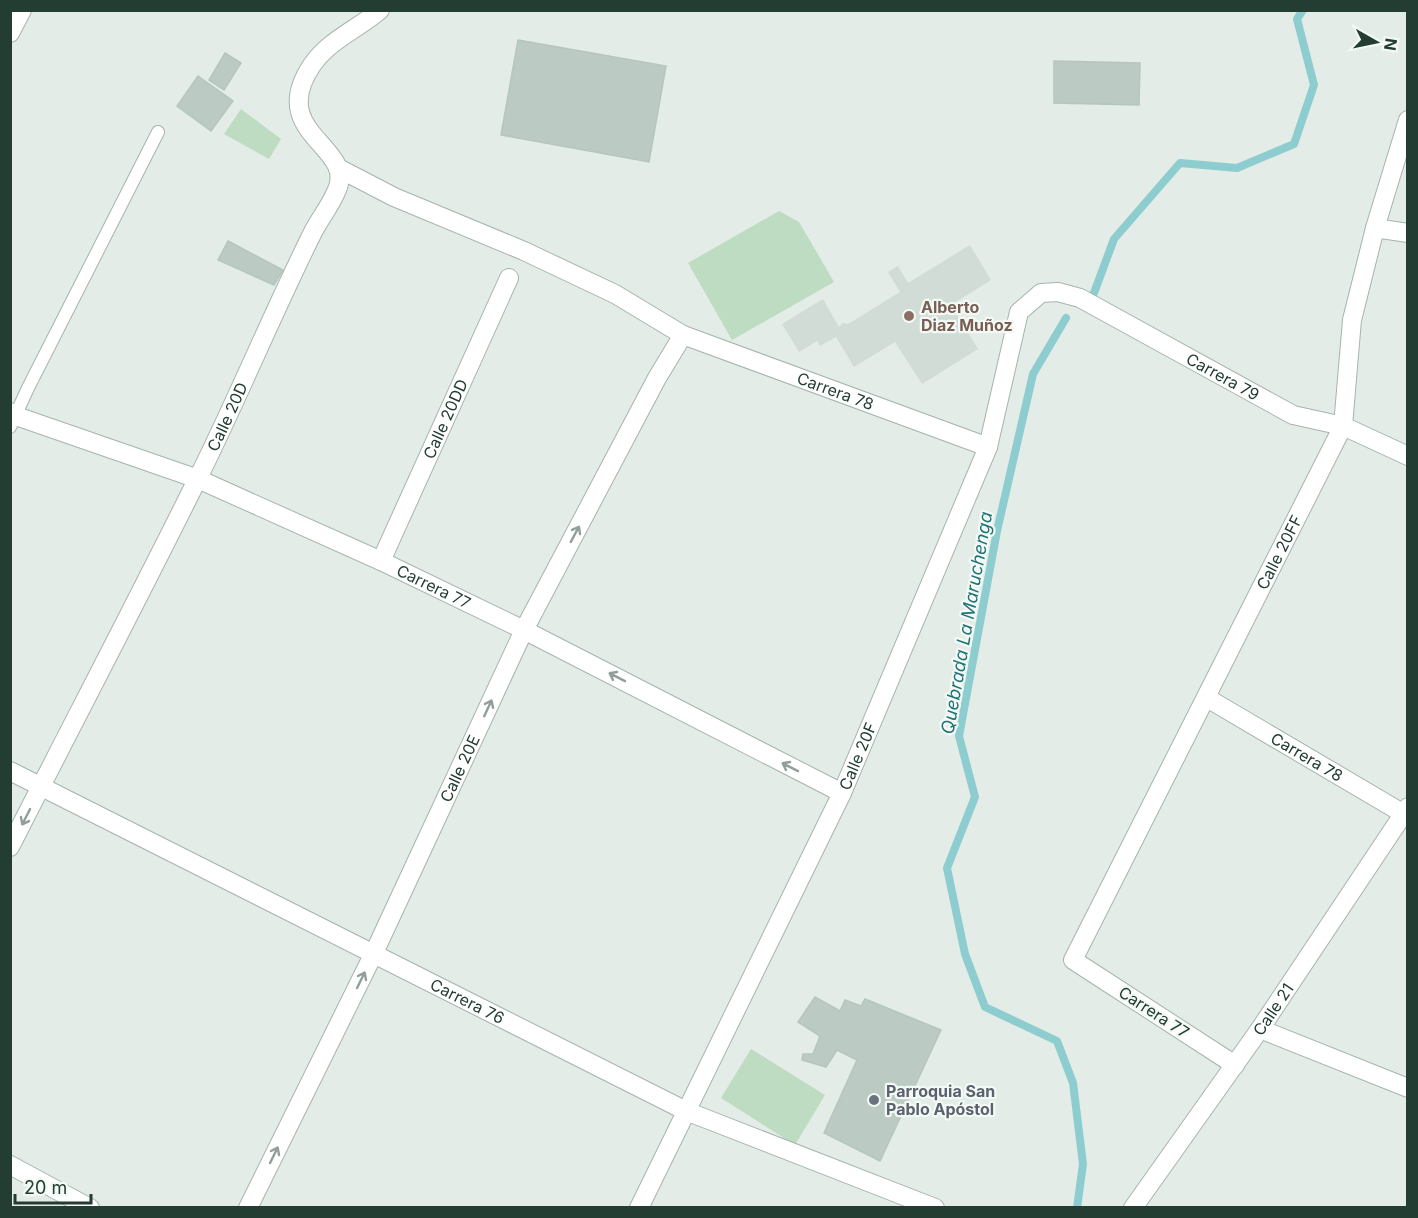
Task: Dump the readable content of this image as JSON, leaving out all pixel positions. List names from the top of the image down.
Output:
{
  "streets": {
    "street": [
      "Carrera 79",
      "Carrera 78",
      "Calle 20D",
      "Calle 20DD",
      "Calle 20FF",
      "Carrera 77",
      "Calle 20F",
      "Calle 20E",
      "Carrera 76",
      "Calle 21"
    ]
  },
  "crossings": [
    ["Carrera 79", "Calle 20FF"],
    ["Carrera 79", "Calle 20F"],
    ["Carrera 78", "Calle 20D"],
    ["Carrera 78", "Calle 20FF"],
    ["Carrera 78", "Calle 20F"],
    ["Carrera 78", "Calle 20E"],
    ["Carrera 78", "Calle 21"],
    ["Calle 20D", "Carrera 77"],
    ["Calle 20D", "Carrera 76"],
    ["Calle 20DD", "Carrera 77"],
    ["Calle 20FF", "Carrera 77"],
    ["Carrera 77", "Calle 20F"],
    ["Carrera 77", "Calle 20E"],
    ["Carrera 77", "Calle 21"],
    ["Calle 20F", "Carrera 76"],
    ["Calle 20E", "Carrera 76"]
  ],
  "one_way": ["Calle 20E"],
  "water": ["Quebrada La Maruchenga"],
  "places": ["Alberto Diaz Muñoz", "Parroquia San Pablo Apóstol"],
  "scale_bar": "20 m",
  "north": "right"
}
